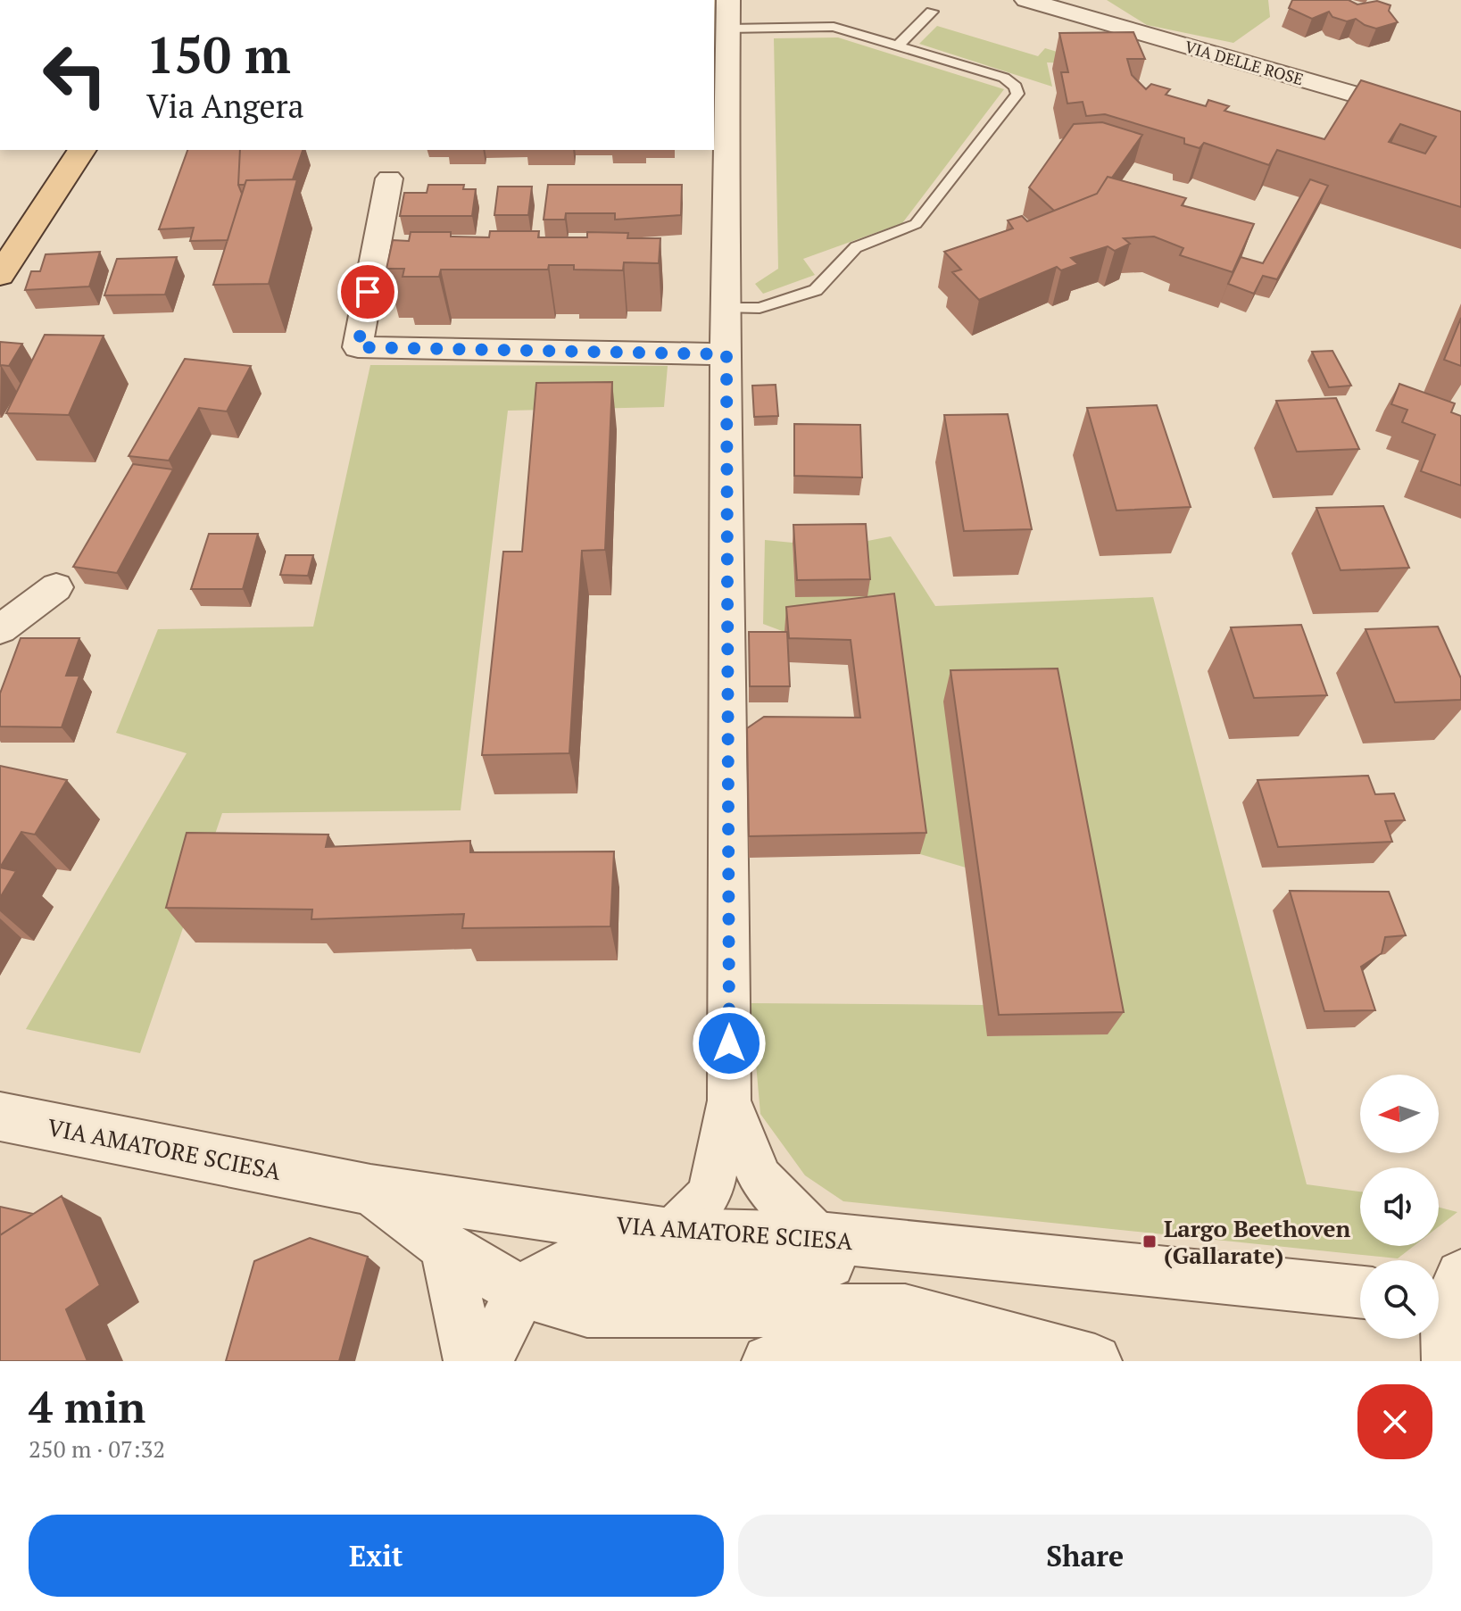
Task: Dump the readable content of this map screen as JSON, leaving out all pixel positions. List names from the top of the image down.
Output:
{
  "streets": {
    "street": ["VIA DELLE ROSE", "VIA AMATORE SCIESA"]
  },
  "places": {
    "transit": ["Largo Beethoven (Gallarate)"]
  },
  "north": "left",
  "page": {
    "turn": ["150 m", "Via Angera"],
    "heading": ["4 min", "250 m · 07:32"],
    "buttons": ["Exit", "Share"]
  }
}
